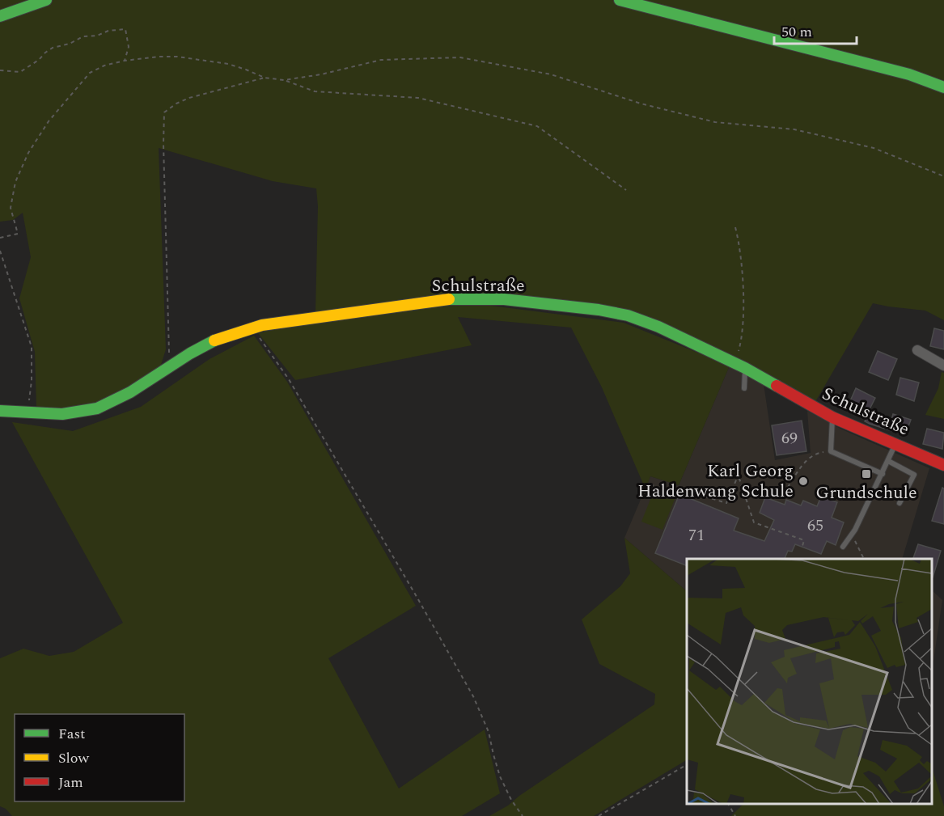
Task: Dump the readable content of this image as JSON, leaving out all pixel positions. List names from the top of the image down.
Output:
{
  "streets": {
    "street": ["Schulstraße"]
  },
  "places": {
    "transit": ["Grundschule"],
    "other": ["Karl Georg Haldenwang Schule"]
  },
  "house_numbers": ["69", "65", "71"],
  "legend": ["Fast", "Slow", "Jam"],
  "scale_bar": "50 m"
}
